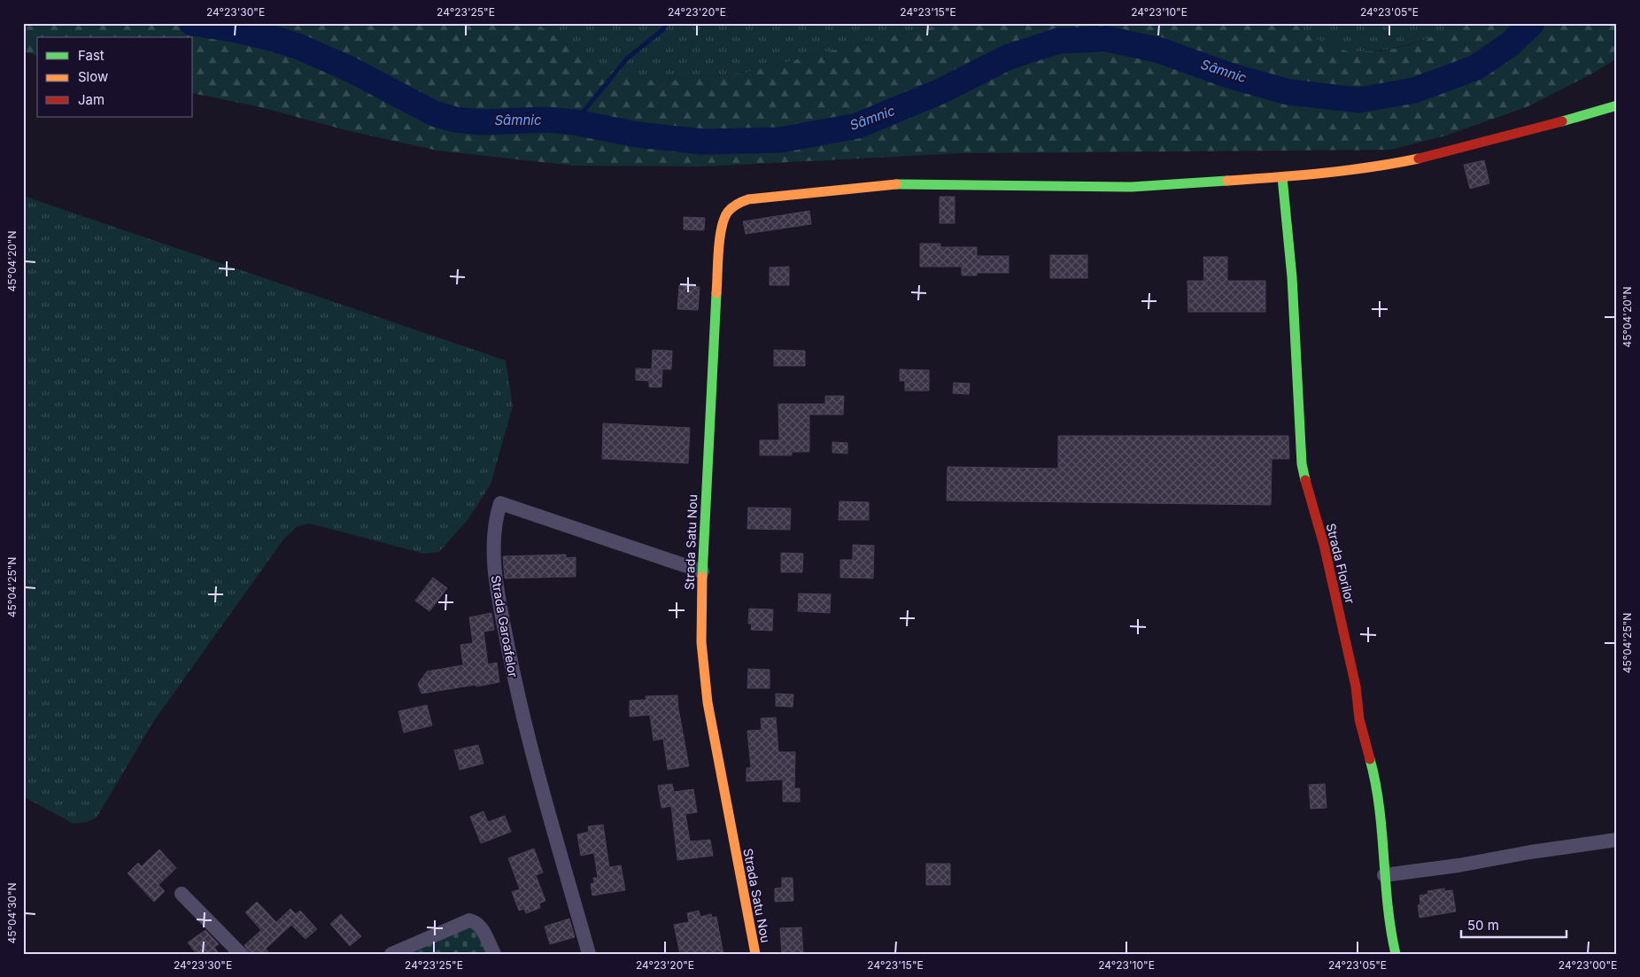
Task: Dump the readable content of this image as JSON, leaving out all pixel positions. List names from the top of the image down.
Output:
{
  "streets": {
    "street": ["Strada Satu Nou", "Strada Florilor", "Strada Garoafelor"]
  },
  "crossings": [
    ["Strada Satu Nou", "Strada Florilor"],
    ["Strada Satu Nou", "Strada Garoafelor"]
  ],
  "water": ["Sâmnic"],
  "legend": ["Fast", "Slow", "Jam"],
  "scale_bar": "50 m",
  "coordinates": [
    "24°23'30\"E",
    "24°23'25\"E",
    "24°23'20\"E",
    "24°23'15\"E",
    "24°23'10\"E",
    "24°23'05\"E",
    "45°04'20\"N",
    "45°04'25\"N",
    "45°04'30\"N",
    "24°23'00\"E"
  ]
}
